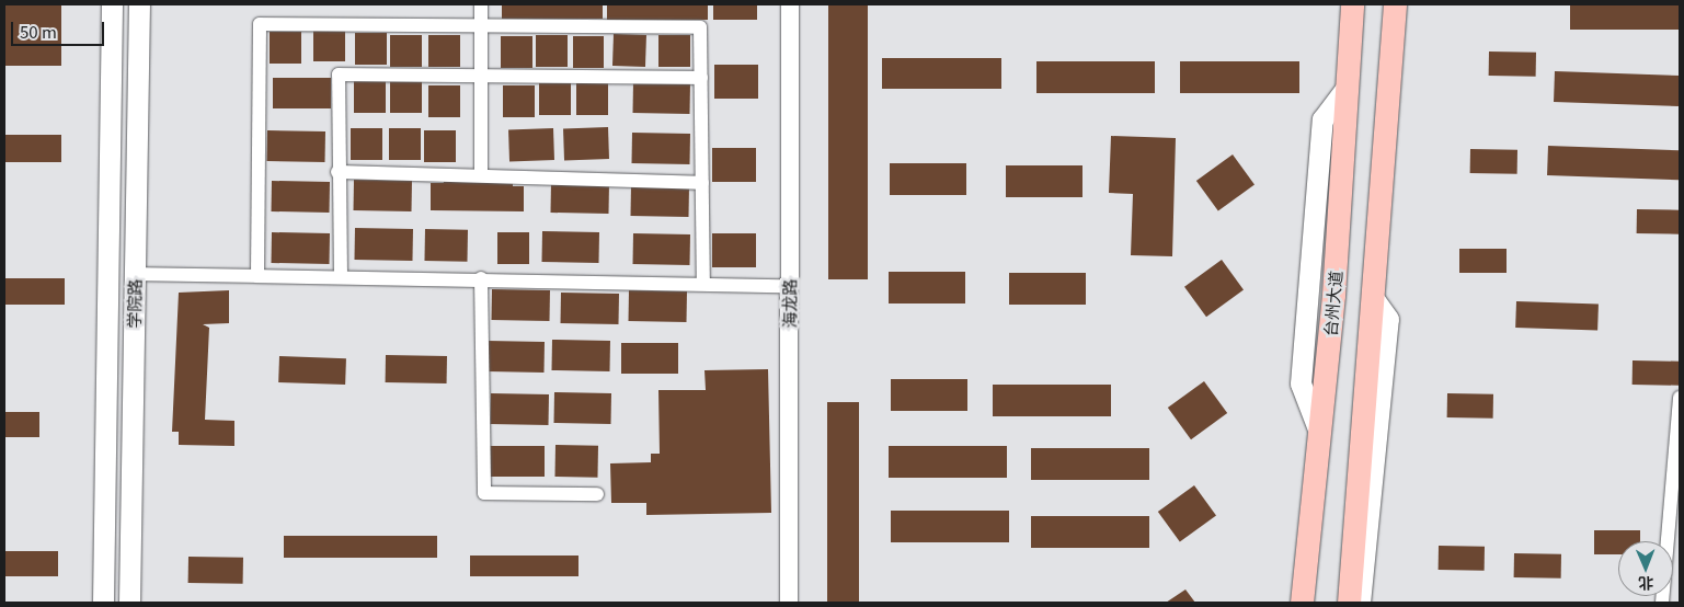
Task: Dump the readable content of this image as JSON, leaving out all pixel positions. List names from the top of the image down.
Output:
{
  "streets": {
    "main road": ["学院路", "台州大道"],
    "street": ["海龙路"]
  },
  "scale_bar": "50 m",
  "north": "bottom"
}
